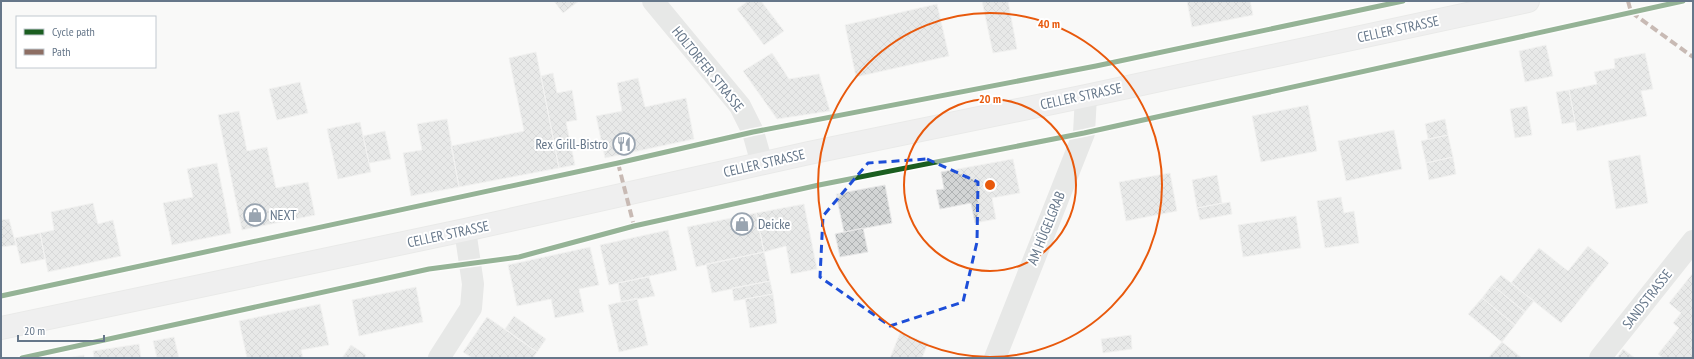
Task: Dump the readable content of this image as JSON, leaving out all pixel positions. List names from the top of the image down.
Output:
{
  "streets": {
    "main road": ["CELLER STRASSE"],
    "street": ["HOLTORFER STRASSE", "AM HÜGELGRAB", "SANDSTRASSE"]
  },
  "crossings": [
    ["CELLER STRASSE", "HOLTORFER STRASSE"],
    ["CELLER STRASSE", "AM HÜGELGRAB"]
  ],
  "places": {
    "restaurant": ["Rex Grill-Bistro"],
    "shop": ["NEXT", "Deicke"]
  },
  "legend": ["Cycle path", "Path"],
  "scale_bar": "20 m",
  "rings": ["40 m", "20 m"]
}
